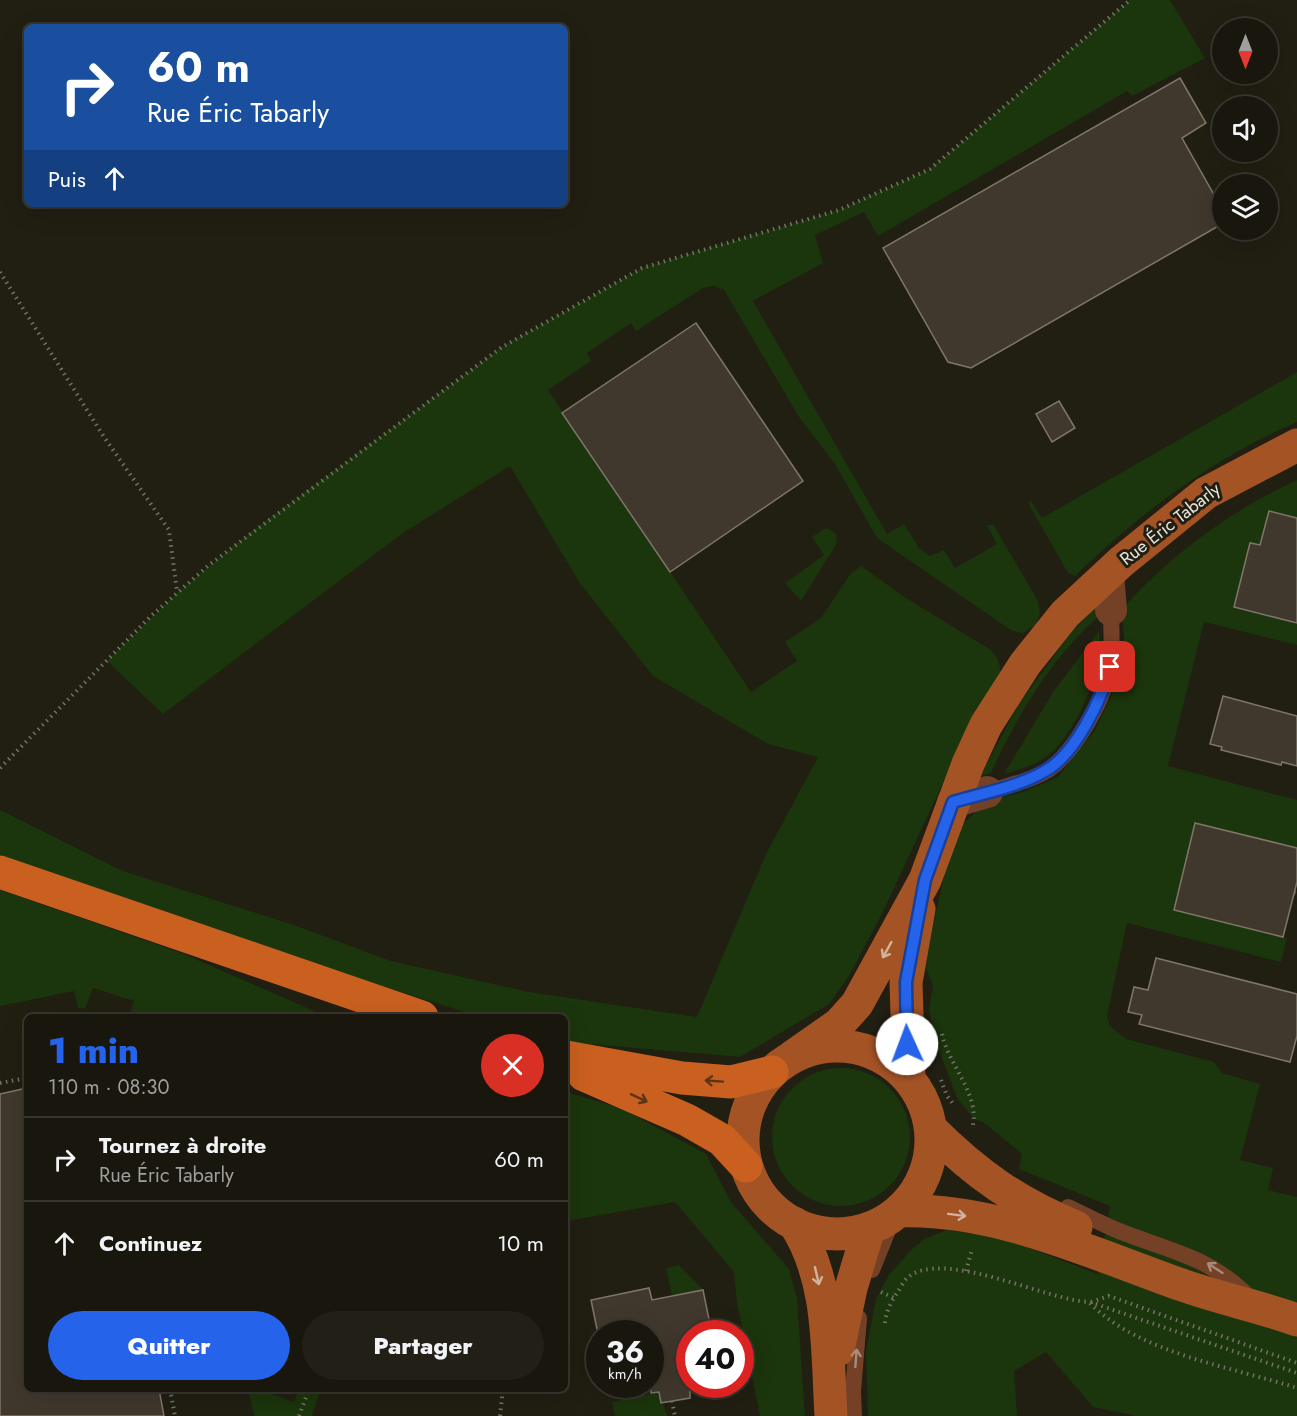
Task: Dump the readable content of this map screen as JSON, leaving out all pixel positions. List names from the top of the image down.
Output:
{
  "streets": {
    "street": ["Rue Éric Tabarly"]
  },
  "north": "bottom",
  "page": {
    "turn": ["60 m", "Rue Éric Tabarly"],
    "then": "Puis",
    "heading": ["1 min", "110 m · 08:30"],
    "list": [
      {
        "name": "Tournez à droite",
        "note": "Rue Éric Tabarly",
        "value": "60 m"
      },
      {
        "name": "Continuez",
        "value": "10 m"
      }
    ],
    "buttons": ["Quitter", "Partager"],
    "speed": "36 km/h",
    "limit": "40"
  }
}
